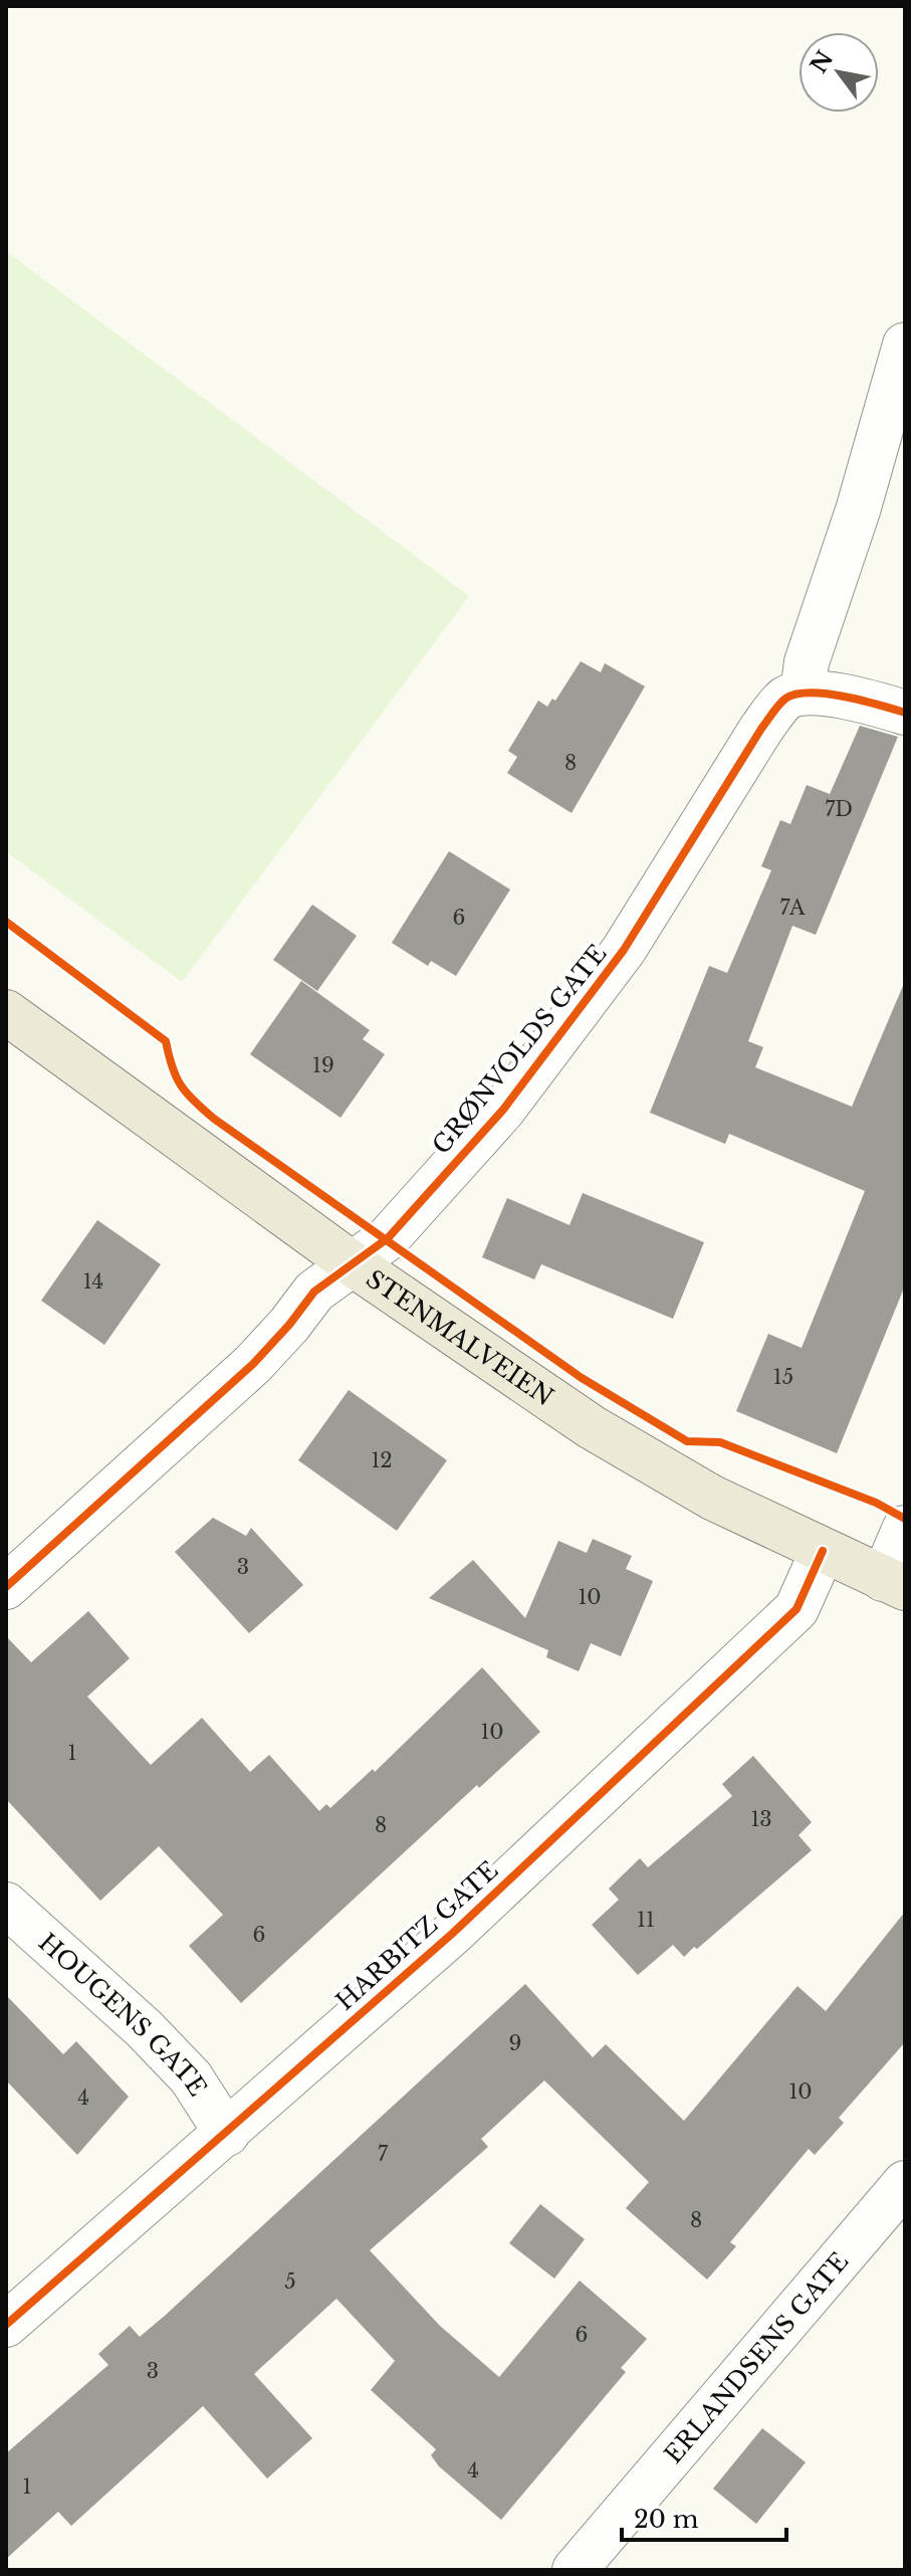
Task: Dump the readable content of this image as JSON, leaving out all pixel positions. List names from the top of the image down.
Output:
{
  "streets": {
    "main road": ["STENMALVEIEN"],
    "street": [
      "GRØNVOLDS GATE",
      "HARBITZ GATE",
      "HOUGENS GATE",
      "ERLANDSENS GATE"
    ]
  },
  "crossings": [
    ["GRØNVOLDS GATE", "STENMALVEIEN"],
    ["STENMALVEIEN", "HARBITZ GATE"],
    ["HARBITZ GATE", "HOUGENS GATE"]
  ],
  "house_numbers": [
    "8",
    "7D",
    "7A",
    "6",
    "19",
    "14",
    "15",
    "12",
    "3",
    "10",
    "10",
    "1",
    "13",
    "8",
    "11",
    "6",
    "9",
    "10",
    "4",
    "7",
    "8",
    "5",
    "6",
    "3",
    "4",
    "1"
  ],
  "scale_bar": "20 m",
  "north": "top left"
}
